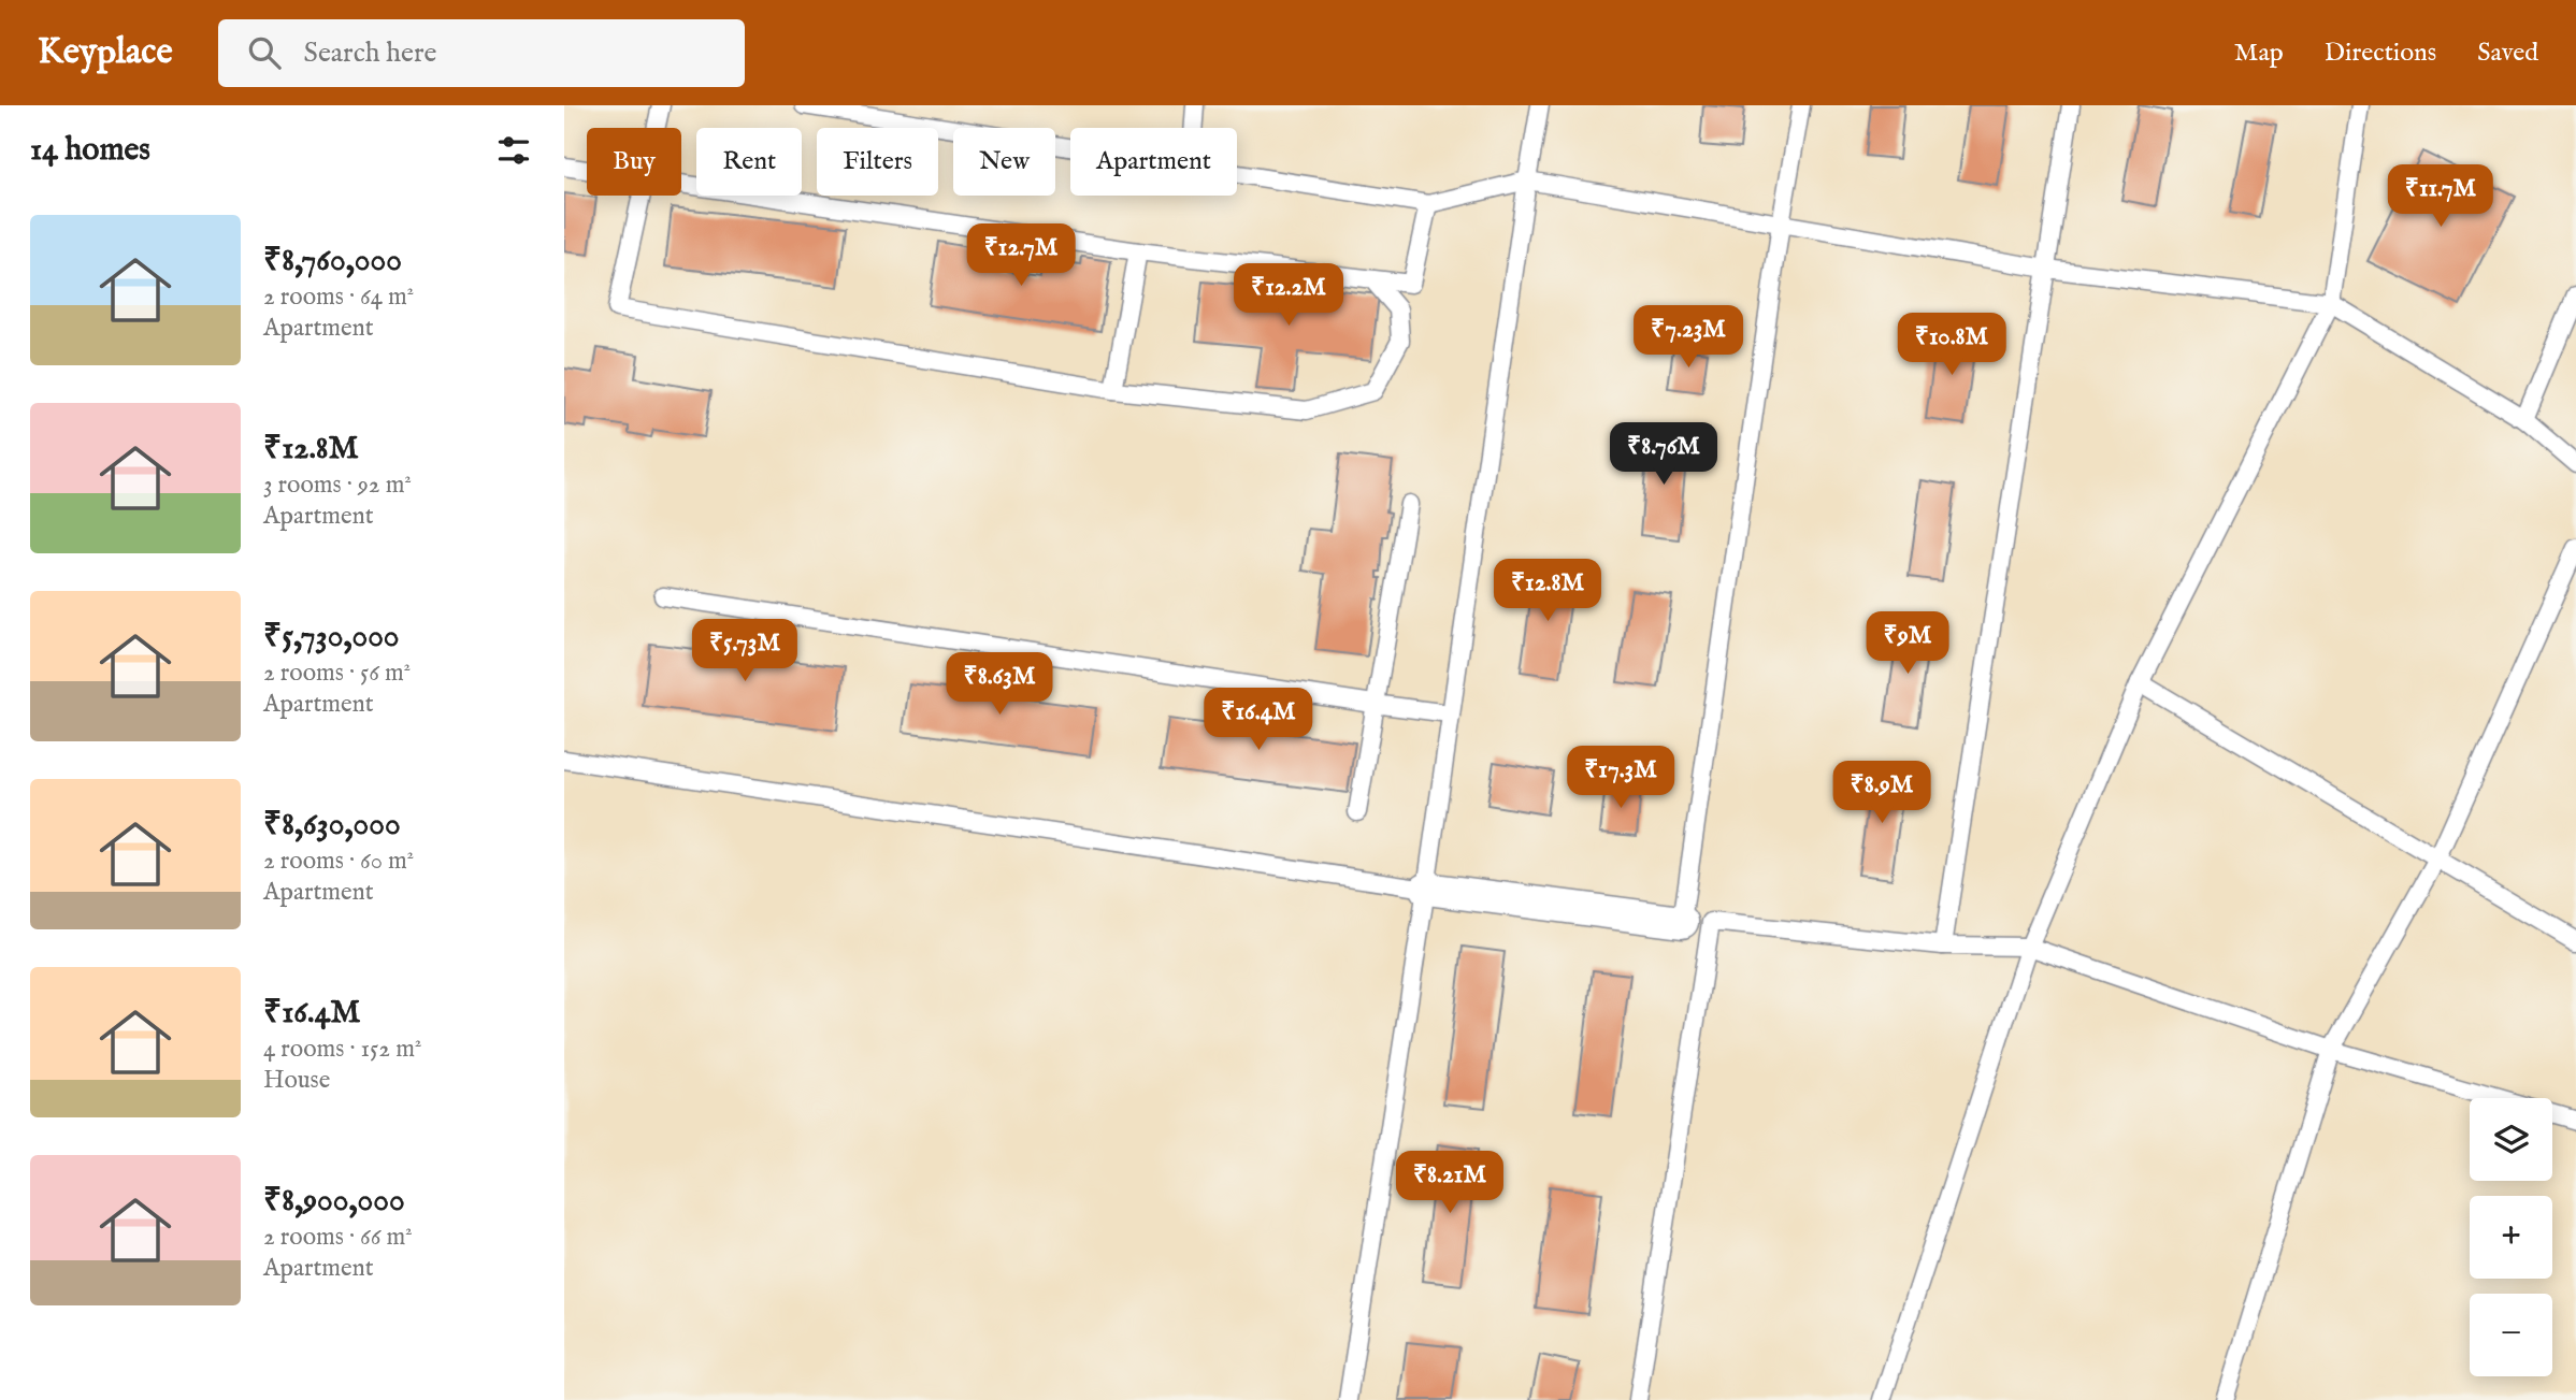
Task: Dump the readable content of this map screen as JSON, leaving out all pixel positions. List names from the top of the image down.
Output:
{
  "page": {
    "header": "Keyplace",
    "search": "Search here",
    "nav": ["Map", "Directions", "Saved"],
    "heading": "14 homes",
    "chip": [
      "Buy",
      "Rent",
      "Filters",
      "New",
      "Apartment"
    ],
    "price": [
      "₹11.7M",
      "₹12.7M",
      "₹12.2M",
      "₹7.23M",
      "₹10.8M",
      "₹8.76M",
      "₹12.8M",
      "₹9M",
      "₹5.73M",
      "₹8.63M",
      "₹16.4M",
      "₹17.3M",
      "₹8.9M",
      "₹8.21M"
    ],
    "list": [
      {
        "name": "₹8,760,000",
        "note": "2 rooms · 64 m² · Apartment"
      },
      {
        "name": "₹12.8M",
        "note": "3 rooms · 92 m² · Apartment"
      },
      {
        "name": "₹5,730,000",
        "note": "2 rooms · 56 m² · Apartment"
      },
      {
        "name": "₹8,630,000",
        "note": "2 rooms · 60 m² · Apartment"
      },
      {
        "name": "₹16.4M",
        "note": "4 rooms · 152 m² · House"
      },
      {
        "name": "₹8,900,000",
        "note": "2 rooms · 66 m² · Apartment"
      }
    ],
    "map_buttons": ["+", "−"]
  }
}
